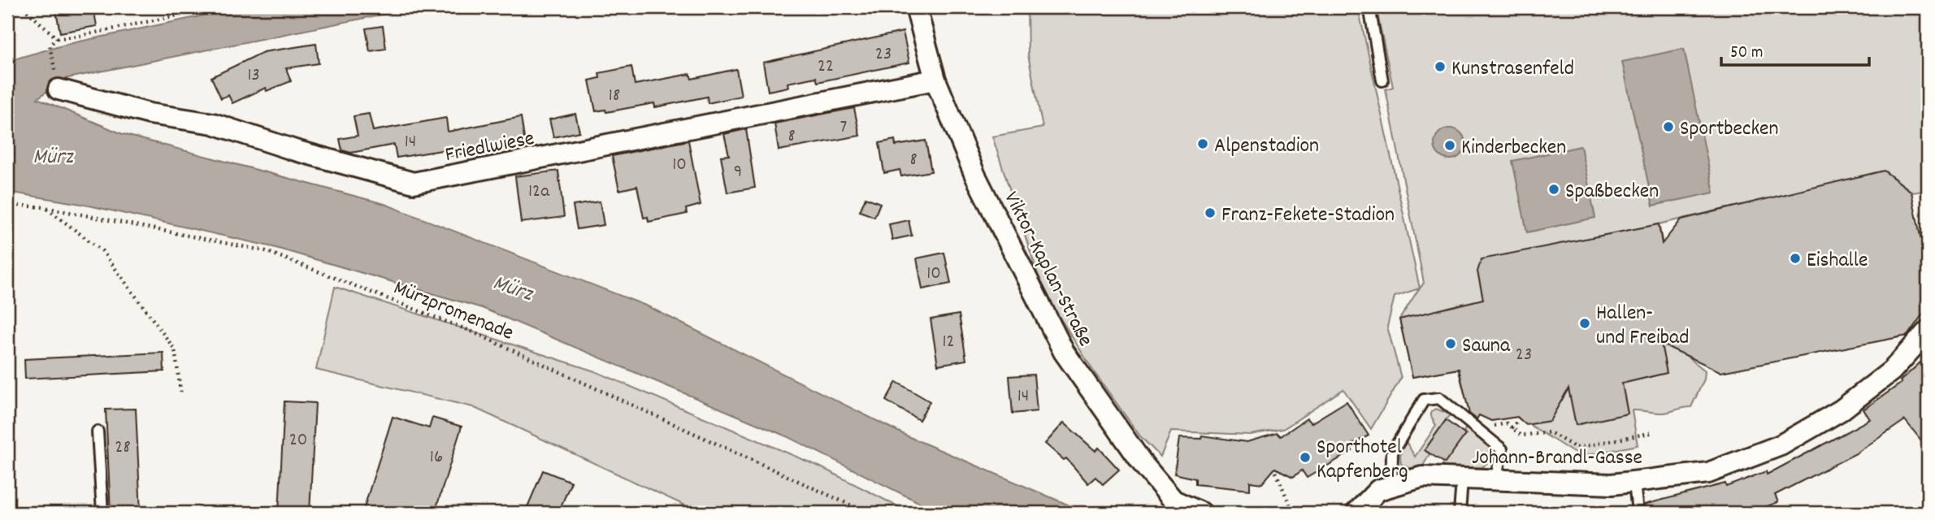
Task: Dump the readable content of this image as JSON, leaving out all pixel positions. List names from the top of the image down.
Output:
{
  "streets": {
    "street": ["Friedlwiese", "Viktor-Kaplan-Straße", "Johann-Brandl-Gasse"],
    "path": ["Mürzpromenade"]
  },
  "crossings": [
    ["Friedlwiese", "Viktor-Kaplan-Straße"]
  ],
  "water": ["Mürz"],
  "places": [
    "Kunstrasenfeld",
    "Sportbecken",
    "Alpenstadion",
    "Kinderbecken",
    "Spaßbecken",
    "Franz-Fekete-Stadion",
    "Eishalle",
    "Hallen- und Freibad",
    "Sauna",
    "Sporthotel Kapfenberg"
  ],
  "house_numbers": [
    "23",
    "22",
    "13",
    "18",
    "7",
    "8",
    "14",
    "8",
    "10",
    "9",
    "12a",
    "10",
    "12",
    "23",
    "14",
    "20",
    "28",
    "16"
  ],
  "scale_bar": "50 m"
}
